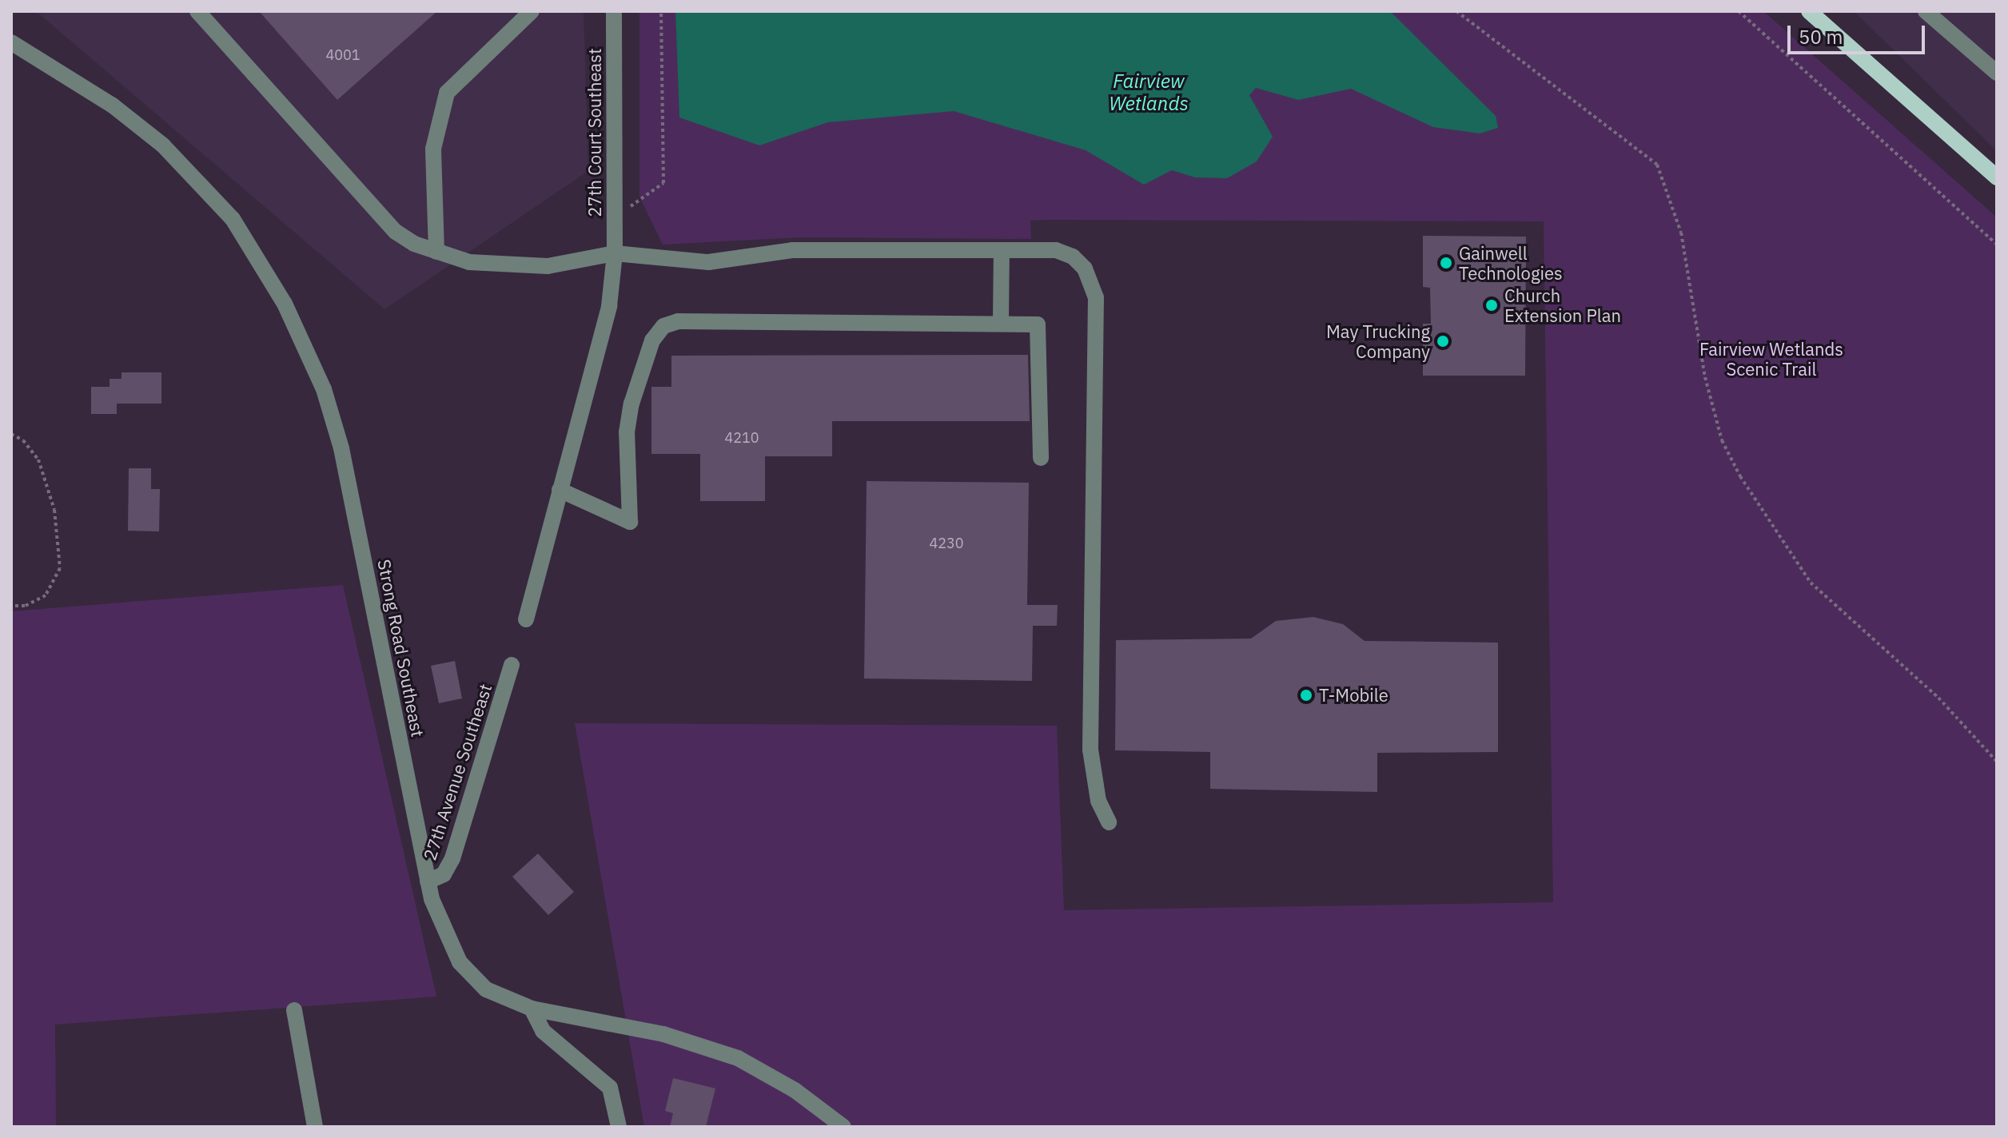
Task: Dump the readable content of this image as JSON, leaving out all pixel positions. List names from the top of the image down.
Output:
{
  "streets": {
    "street": ["27th Court Southeast", "Strong Road Southeast", "27th Avenue Southeast"]
  },
  "crossings": [
    ["Strong Road Southeast", "27th Avenue Southeast"]
  ],
  "water": ["Fairview Wetlands"],
  "parks": ["Fairview Wetlands Scenic Trail"],
  "places": [
    "Gainwell Technologies",
    "Church Extension Plan",
    "May Trucking Company",
    "T-Mobile"
  ],
  "house_numbers": ["4001", "4210", "4230"],
  "scale_bar": "50 m"
}
